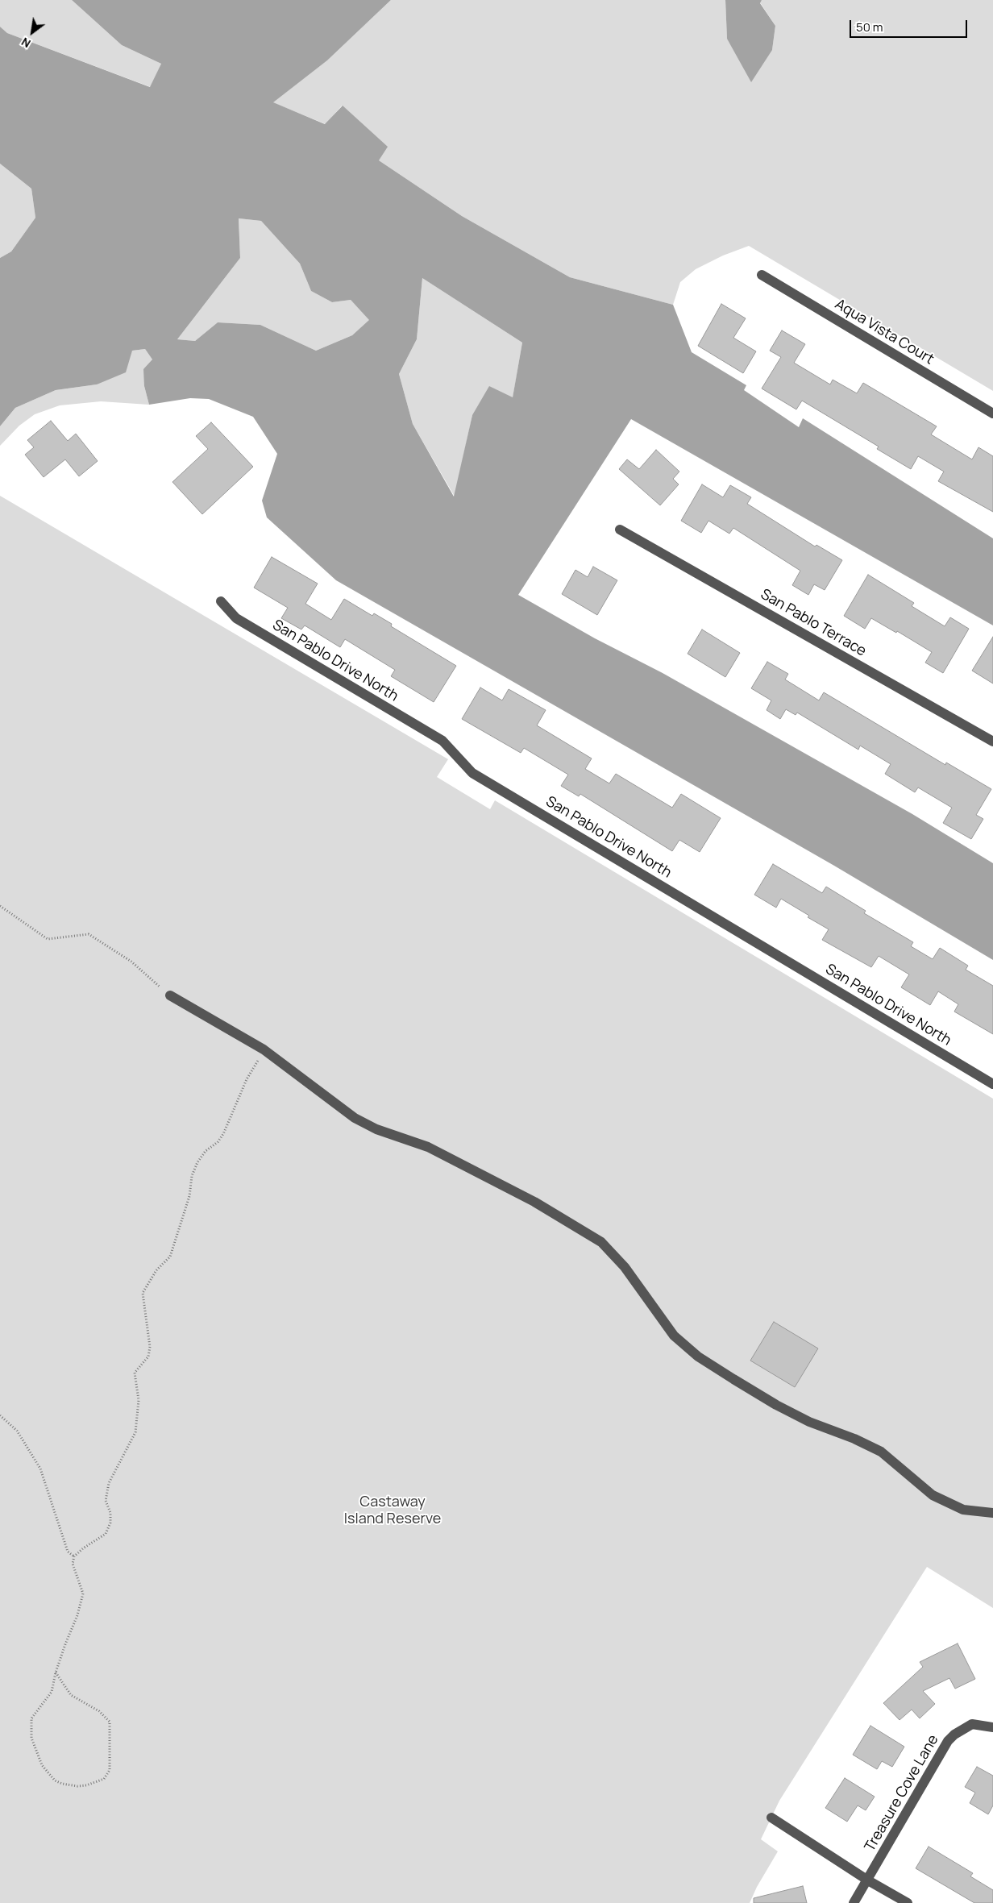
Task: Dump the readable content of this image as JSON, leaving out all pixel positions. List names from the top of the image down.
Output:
{
  "streets": {
    "street": [
      "Aqua Vista Court",
      "San Pablo Terrace",
      "San Pablo Drive North",
      "Treasure Cove Lane"
    ]
  },
  "parks": ["Castaway Island Reserve"],
  "scale_bar": "50 m",
  "north": "bottom left"
}
